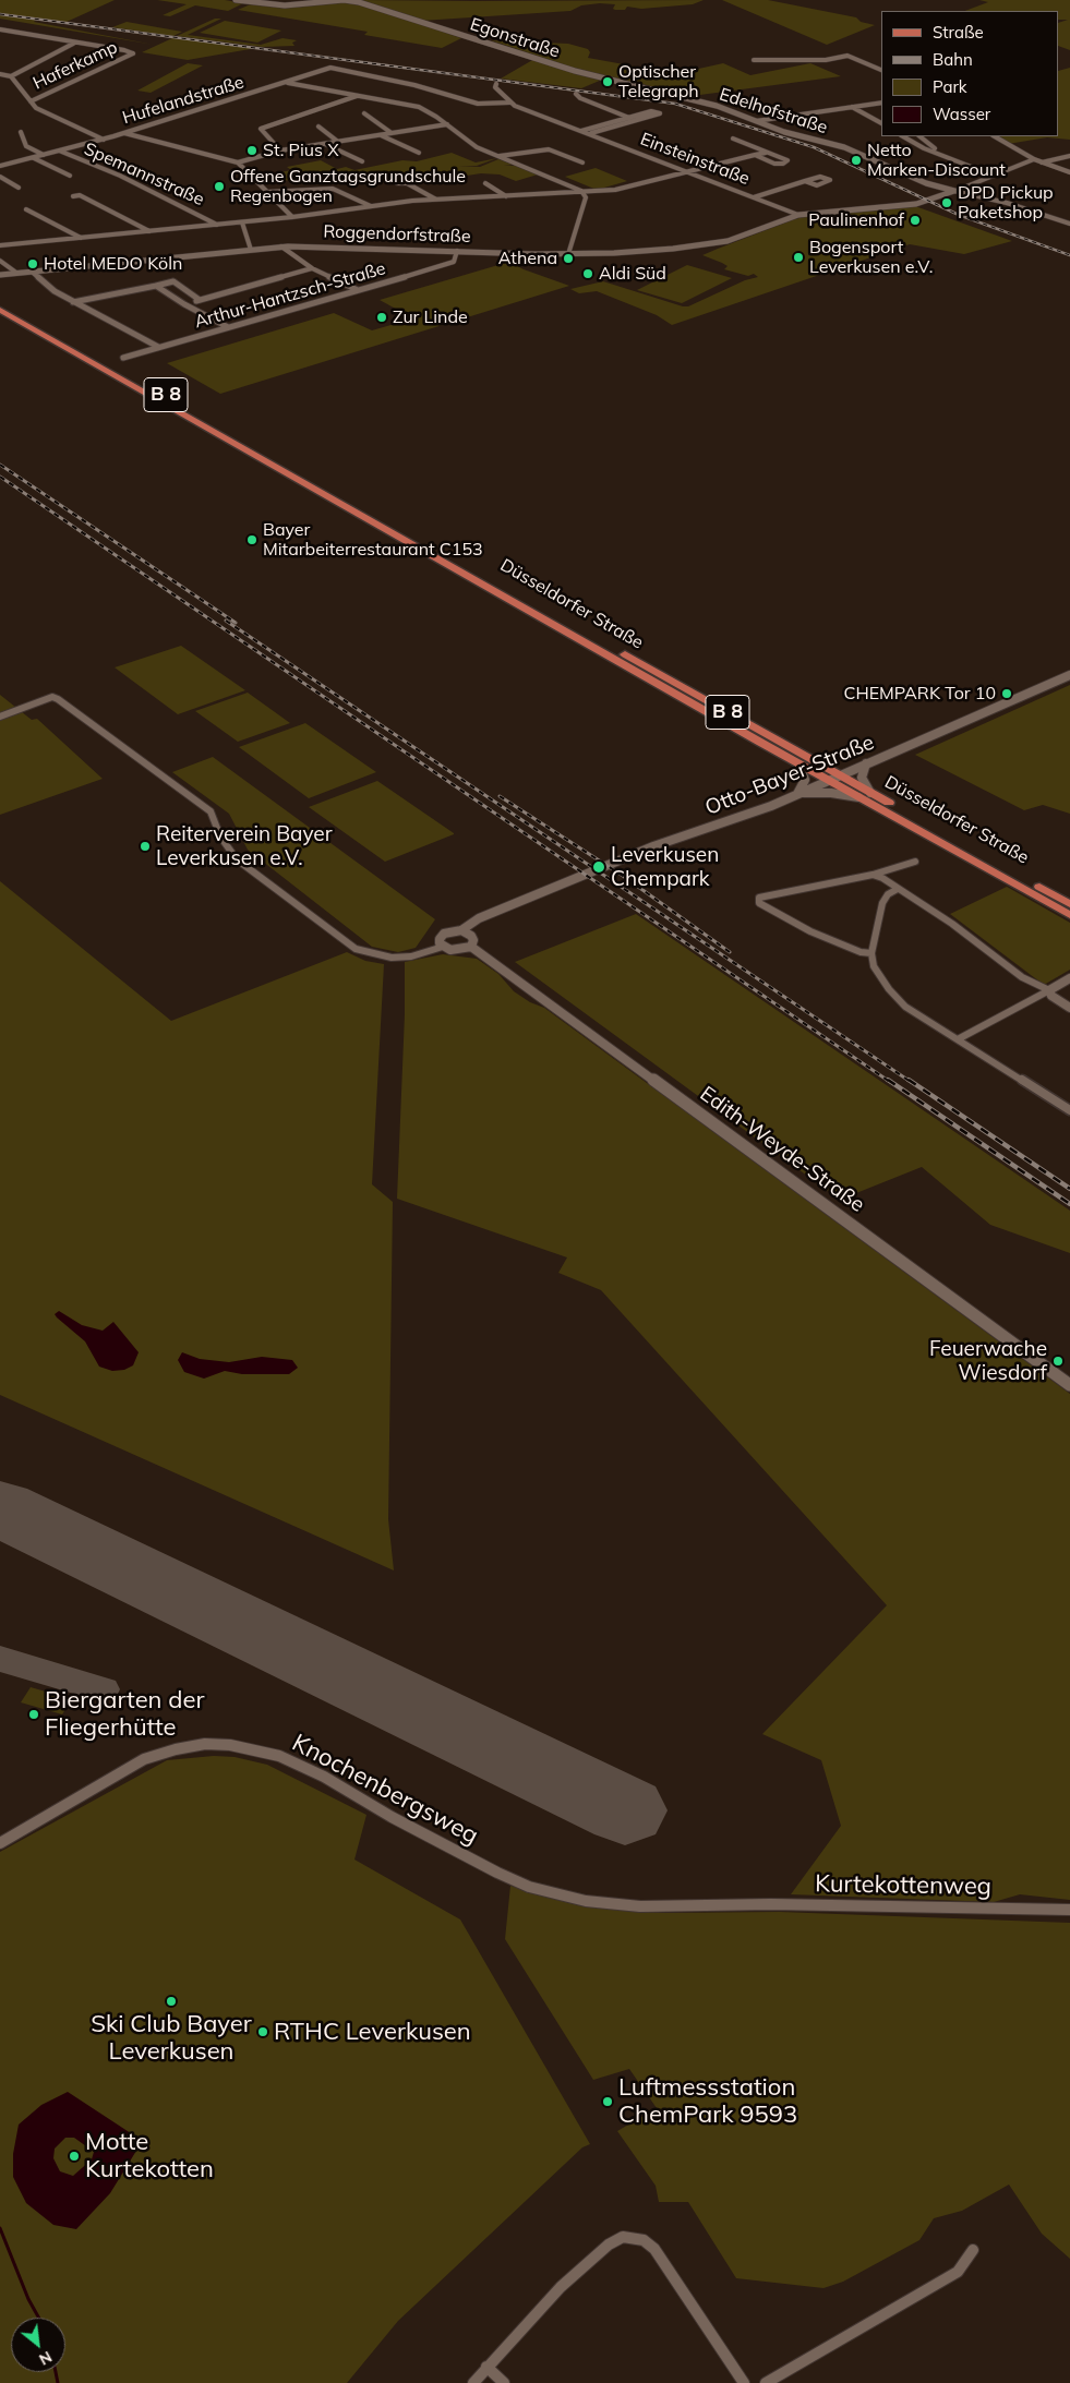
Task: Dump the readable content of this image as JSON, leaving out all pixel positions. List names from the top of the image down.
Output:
{
  "streets": {
    "main road": ["B 8", "Düsseldorfer Straße"],
    "street": [
      "Egonstraße",
      "Haferkamp",
      "Hufelandstraße",
      "Edelhofstraße",
      "Einsteinstraße",
      "Spemannstraße",
      "Roggendorfstraße",
      "Arthur-Hantzsch-Straße",
      "Otto-Bayer-Straße",
      "Edith-Weyde-Straße",
      "Knochenbergsweg",
      "Kurtekottenweg"
    ]
  },
  "crossings": [
    ["Egonstraße", "Edelhofstraße"],
    ["Hufelandstraße", "Einsteinstraße"],
    ["Hufelandstraße", "Spemannstraße"],
    ["Edelhofstraße", "Roggendorfstraße"],
    ["Einsteinstraße", "Roggendorfstraße"],
    ["Roggendorfstraße", "Arthur-Hantzsch-Straße"],
    ["Düsseldorfer Straße", "Otto-Bayer-Straße"],
    ["Knochenbergsweg", "Kurtekottenweg"]
  ],
  "places": [
    "Optischer Telegraph",
    "St. Pius X",
    "Netto Marken-Discount",
    "Offene Ganztagsgrundschule Regenbogen",
    "DPD Pickup Paketshop",
    "Paulinenhof",
    "Bogensport Leverkusen e.V.",
    "Athena",
    "Hotel MEDO Köln",
    "Aldi Süd",
    "Zur Linde",
    "Bayer Mitarbeiterrestaurant C153",
    "CHEMPARK Tor 10",
    "Reiterverein Bayer Leverkusen e.V.",
    "Leverkusen Chempark",
    "Feuerwache Wiesdorf",
    "Biergarten der Fliegerhütte",
    "Ski Club Bayer Leverkusen",
    "RTHC Leverkusen",
    "Luftmessstation ChemPark 9593",
    "Motte Kurtekotten"
  ],
  "legend": [
    "Straße",
    "Bahn",
    "Park",
    "Wasser"
  ],
  "north": "bottom right"
}
